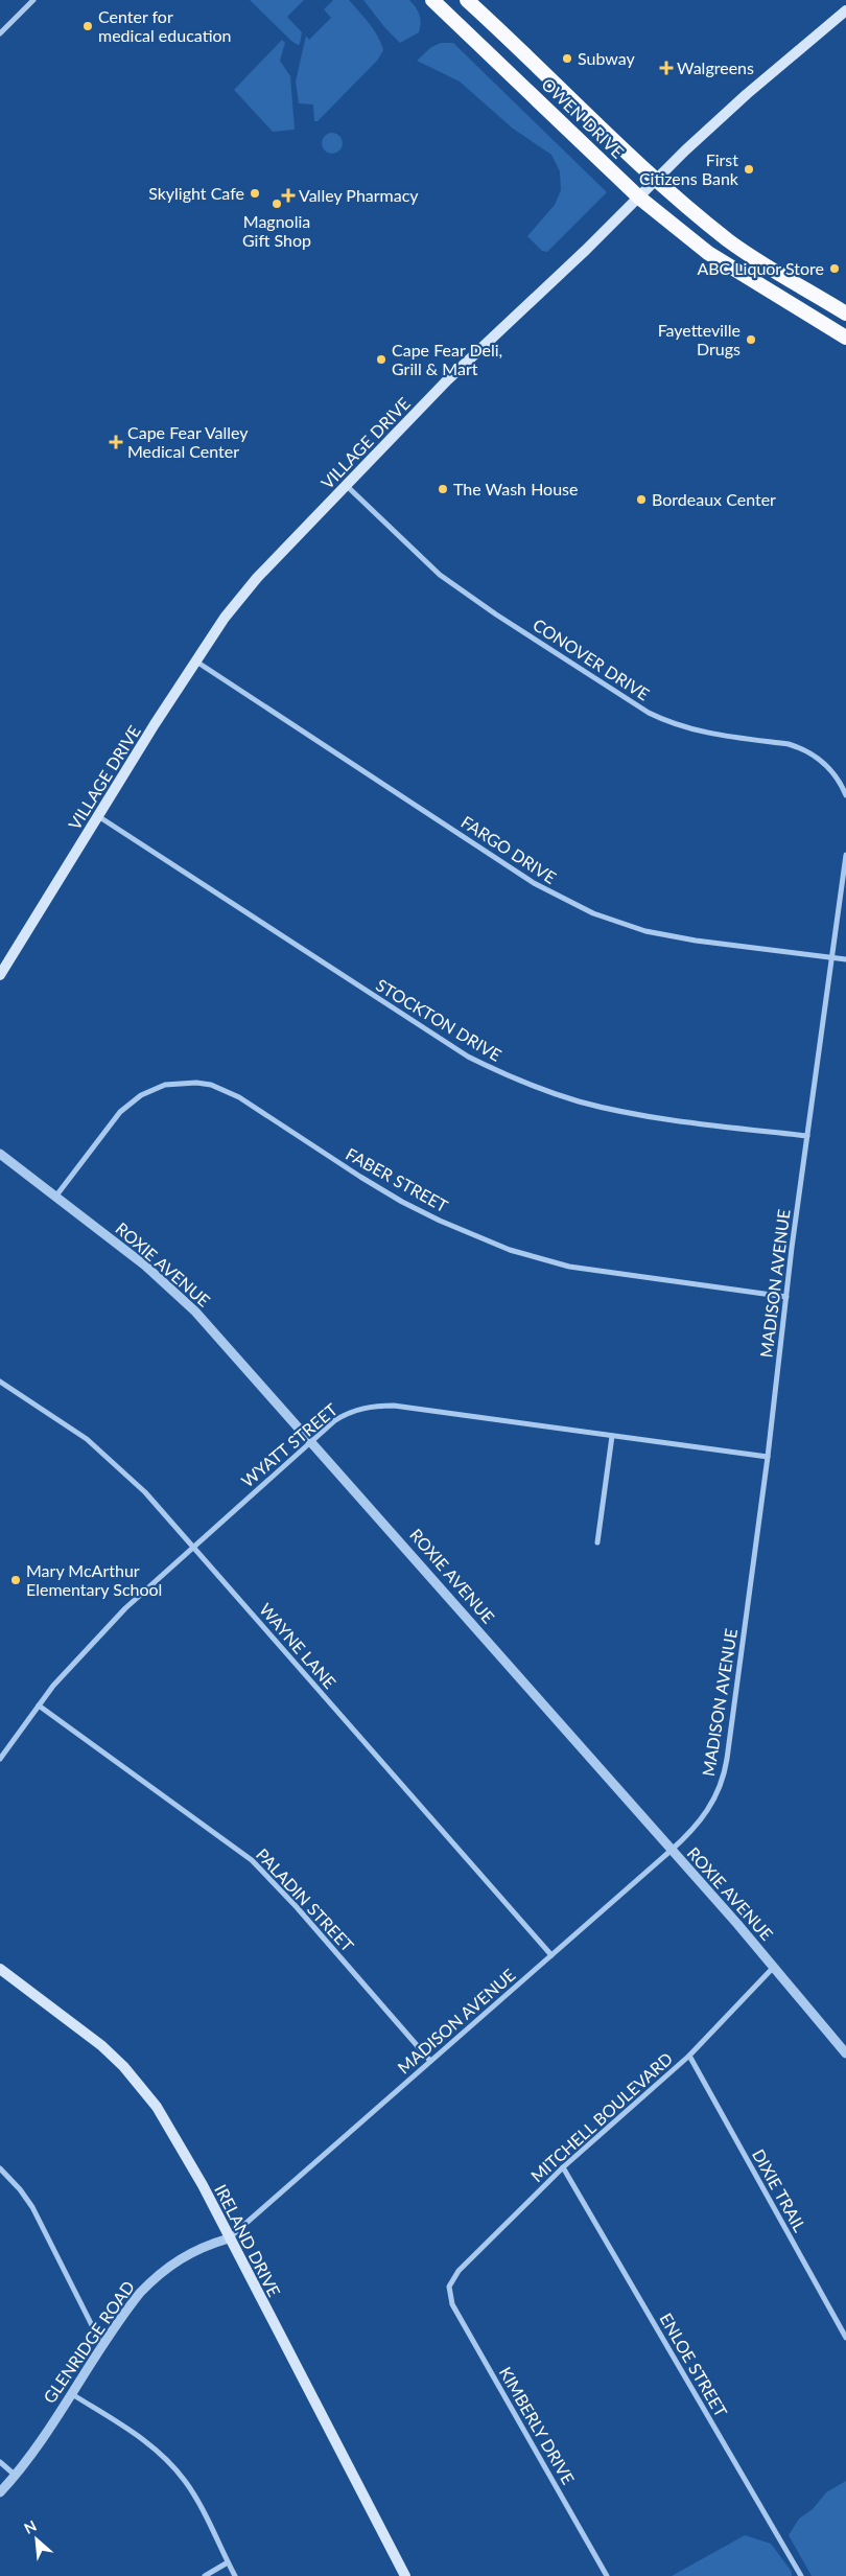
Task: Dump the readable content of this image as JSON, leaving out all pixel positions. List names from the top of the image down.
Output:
{
  "streets": {
    "highway": ["OWEN DRIVE"],
    "main road": ["VILLAGE DRIVE", "IRELAND DRIVE"],
    "street": [
      "CONOVER DRIVE",
      "FARGO DRIVE",
      "STOCKTON DRIVE",
      "FABER STREET",
      "ROXIE AVENUE",
      "MADISON AVENUE",
      "WYATT STREET",
      "WAYNE LANE",
      "PALADIN STREET",
      "MITCHELL BOULEVARD",
      "DIXIE TRAIL",
      "GLENRIDGE ROAD",
      "ENLOE STREET",
      "KIMBERLY DRIVE"
    ]
  },
  "crossings": [
    ["OWEN DRIVE", "VILLAGE DRIVE"],
    ["VILLAGE DRIVE", "CONOVER DRIVE"],
    ["VILLAGE DRIVE", "FARGO DRIVE"],
    ["VILLAGE DRIVE", "STOCKTON DRIVE"],
    ["FARGO DRIVE", "MADISON AVENUE"],
    ["STOCKTON DRIVE", "MADISON AVENUE"],
    ["FABER STREET", "ROXIE AVENUE"],
    ["FABER STREET", "MADISON AVENUE"],
    ["ROXIE AVENUE", "MADISON AVENUE"],
    ["ROXIE AVENUE", "WYATT STREET"],
    ["ROXIE AVENUE", "MITCHELL BOULEVARD"],
    ["MADISON AVENUE", "WYATT STREET"],
    ["MADISON AVENUE", "WAYNE LANE"],
    ["MADISON AVENUE", "PALADIN STREET"],
    ["MADISON AVENUE", "IRELAND DRIVE"],
    ["MADISON AVENUE", "GLENRIDGE ROAD"],
    ["WYATT STREET", "WAYNE LANE"],
    ["WYATT STREET", "PALADIN STREET"],
    ["MITCHELL BOULEVARD", "DIXIE TRAIL"],
    ["MITCHELL BOULEVARD", "ENLOE STREET"],
    ["MITCHELL BOULEVARD", "KIMBERLY DRIVE"],
    ["IRELAND DRIVE", "GLENRIDGE ROAD"]
  ],
  "places": {
    "other": [
      "Center for medical education",
      "Subway",
      "First Citizens Bank",
      "Skylight Cafe",
      "Magnolia Gift Shop",
      "ABC Liquor Store",
      "Fayetteville Drugs",
      "Cape Fear Deli, Grill & Mart",
      "The Wash House",
      "Bordeaux Center",
      "Mary McArthur Elementary School"
    ],
    "health": ["Walgreens", "Valley Pharmacy", "Cape Fear Valley Medical Center"]
  },
  "north": "top left"
}
